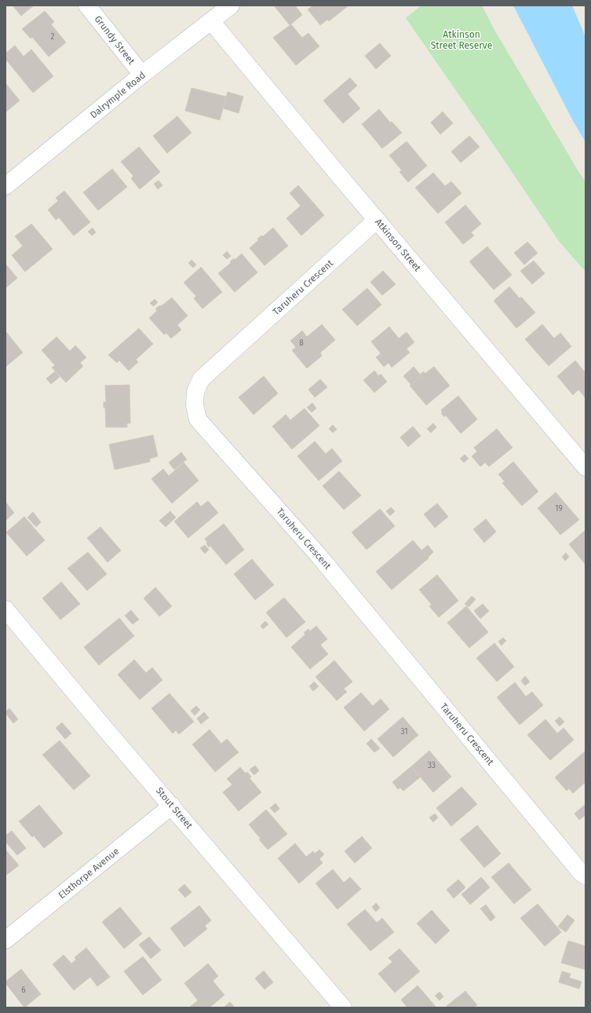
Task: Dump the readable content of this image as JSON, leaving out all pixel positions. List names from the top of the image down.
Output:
{
  "streets": {
    "street": [
      "Grundy Street",
      "Dalrymple Road",
      "Atkinson Street",
      "Taruheru Crescent",
      "Stout Street",
      "Elsthorpe Avenue"
    ]
  },
  "crossings": [
    ["Grundy Street", "Dalrymple Road"],
    ["Dalrymple Road", "Atkinson Street"],
    ["Atkinson Street", "Taruheru Crescent"],
    ["Stout Street", "Elsthorpe Avenue"]
  ],
  "parks": ["Atkinson Street Reserve"],
  "house_numbers": [
    "2",
    "8",
    "19",
    "31",
    "33",
    "6"
  ]
}
